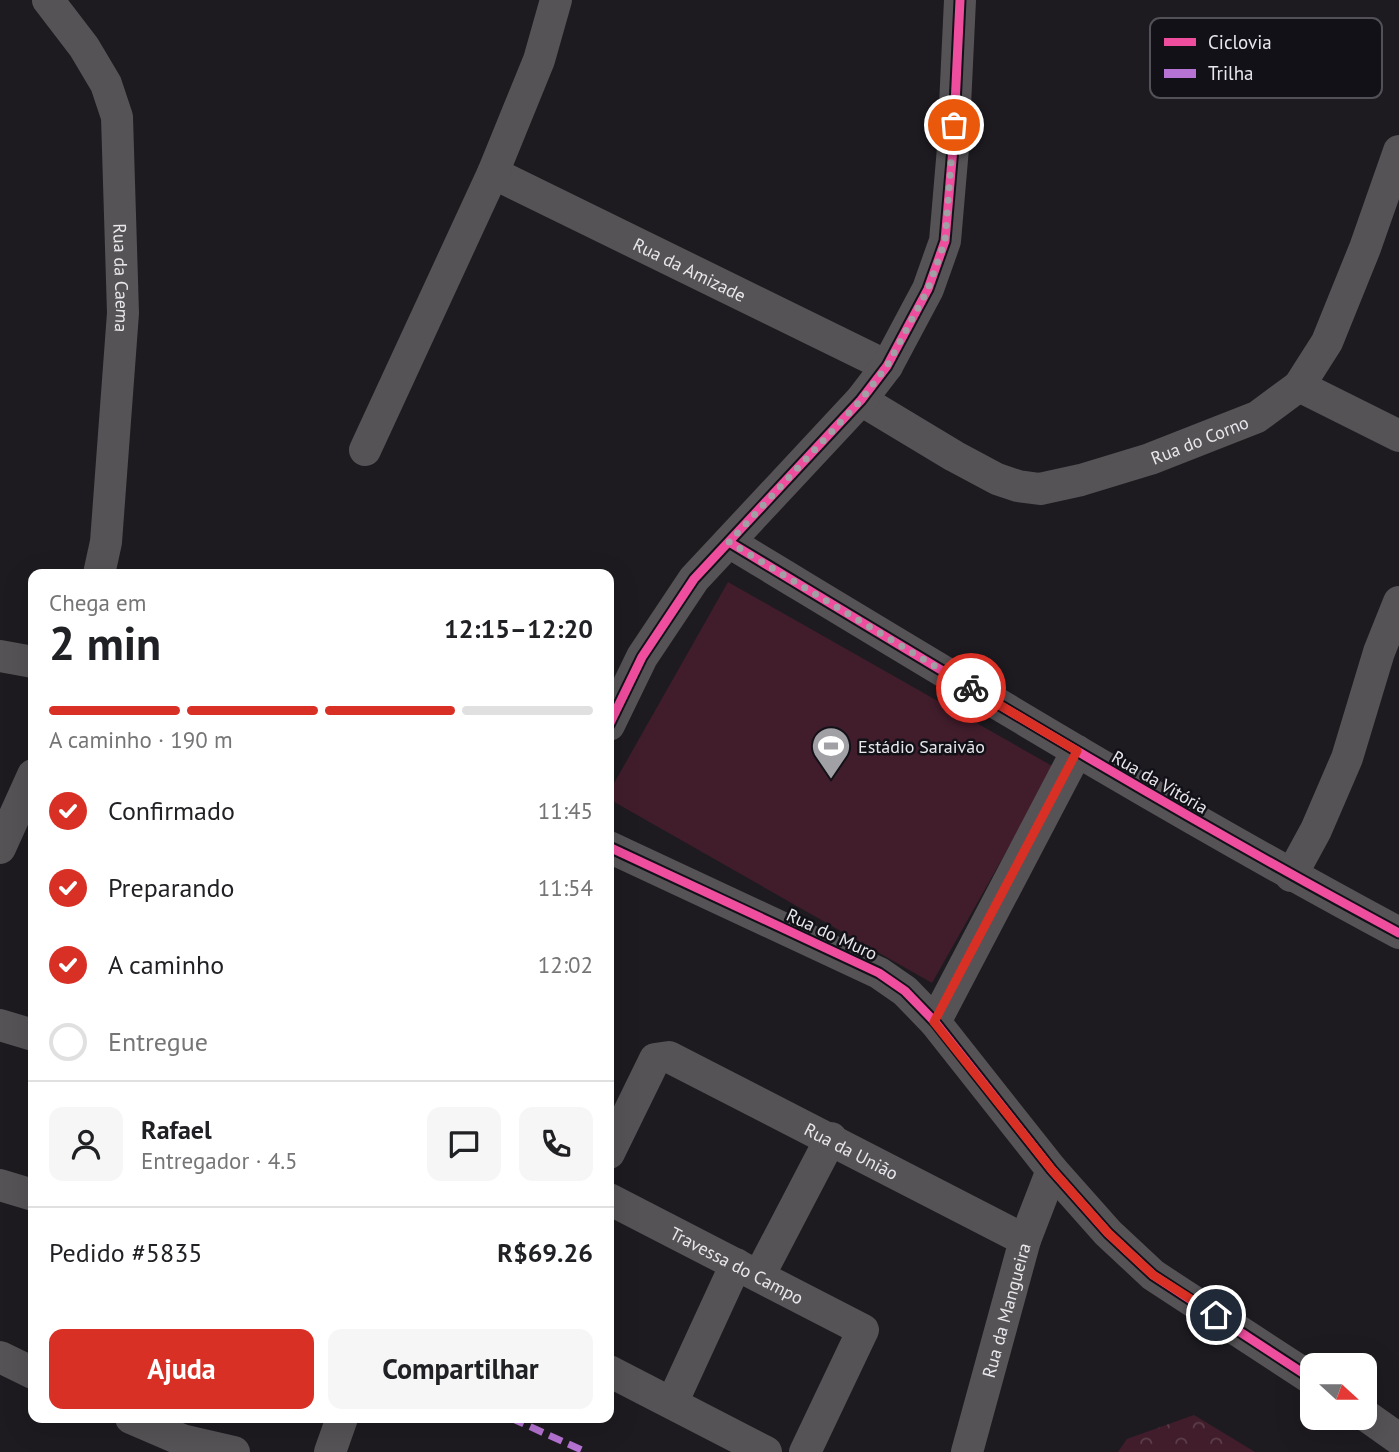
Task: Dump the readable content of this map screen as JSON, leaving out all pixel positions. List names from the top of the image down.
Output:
{
  "streets": {
    "street": [
      "Rua da Amizade",
      "Rua da Caema",
      "Rua do Corno",
      "Rua da Vitória",
      "Rua do Muro",
      "Rua da União",
      "Travessa do Campo",
      "Rua da Mangueira"
    ]
  },
  "crossings": [
    ["Rua do Muro", "Rua da Mangueira"],
    ["Rua da União", "Rua da Mangueira"]
  ],
  "places": {
    "sports": ["Estádio Saraivão"]
  },
  "legend": ["Ciclovia", "Trilha"],
  "north": "right",
  "page": {
    "heading": ["2 min", "Chega em", "12:15–12:20"],
    "panel": [
      "Rafael",
      "Entregador · 4.5",
      "Pedido #5835",
      "R$69.26"
    ],
    "bar": "A caminho · 190 m",
    "list": [
      ["Confirmado", "11:45"],
      ["Preparando", "11:54"],
      ["A caminho", "12:02"],
      "Entregue"
    ],
    "buttons": ["Ajuda", "Compartilhar"]
  }
}
